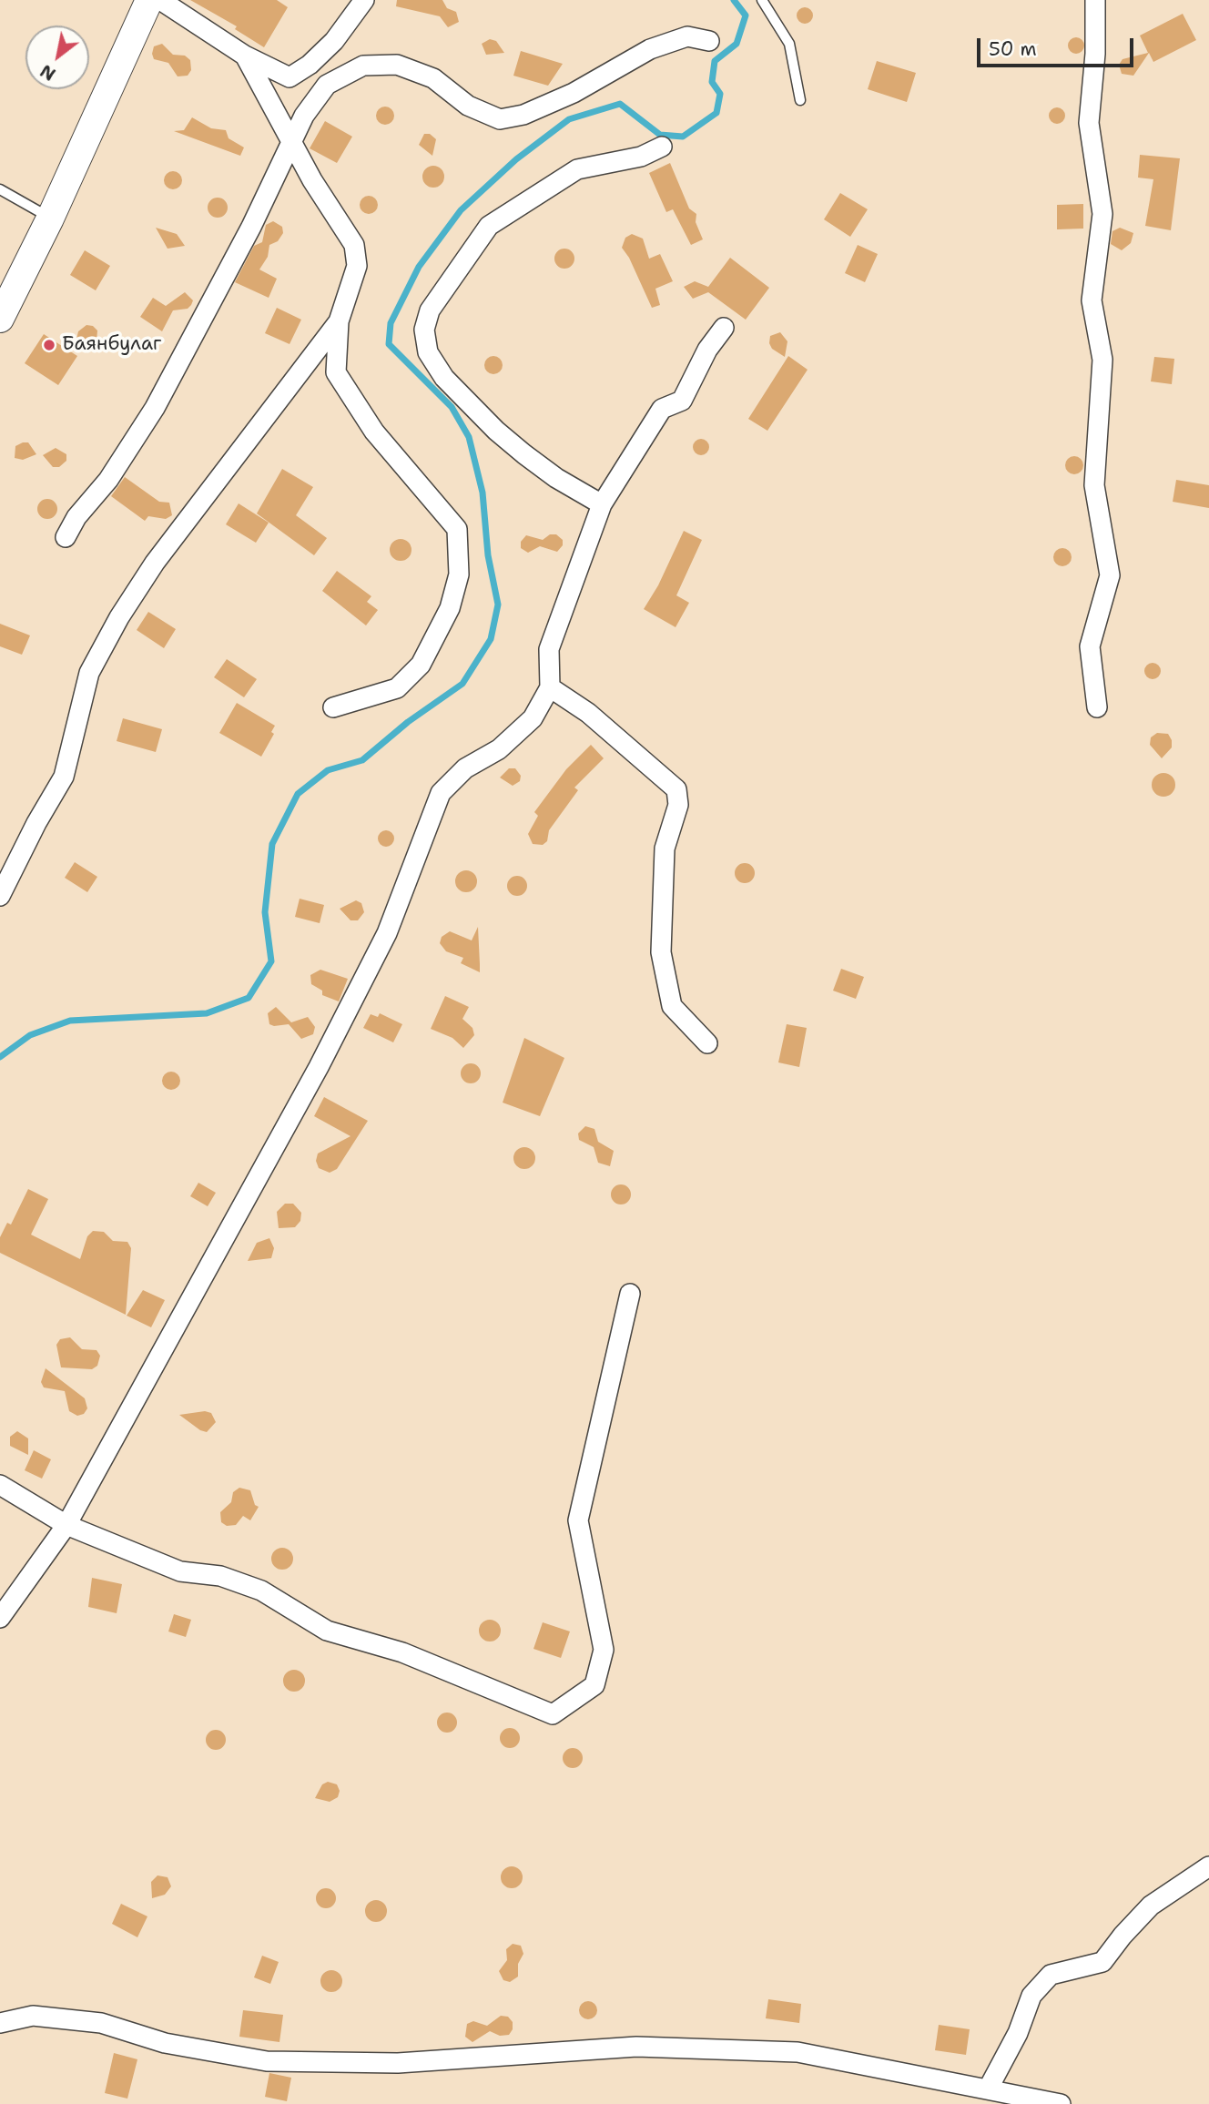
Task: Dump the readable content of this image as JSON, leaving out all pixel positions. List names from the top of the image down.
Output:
{
  "places": ["Баянбулаг"],
  "scale_bar": "50 m",
  "north": "bottom left"
}
